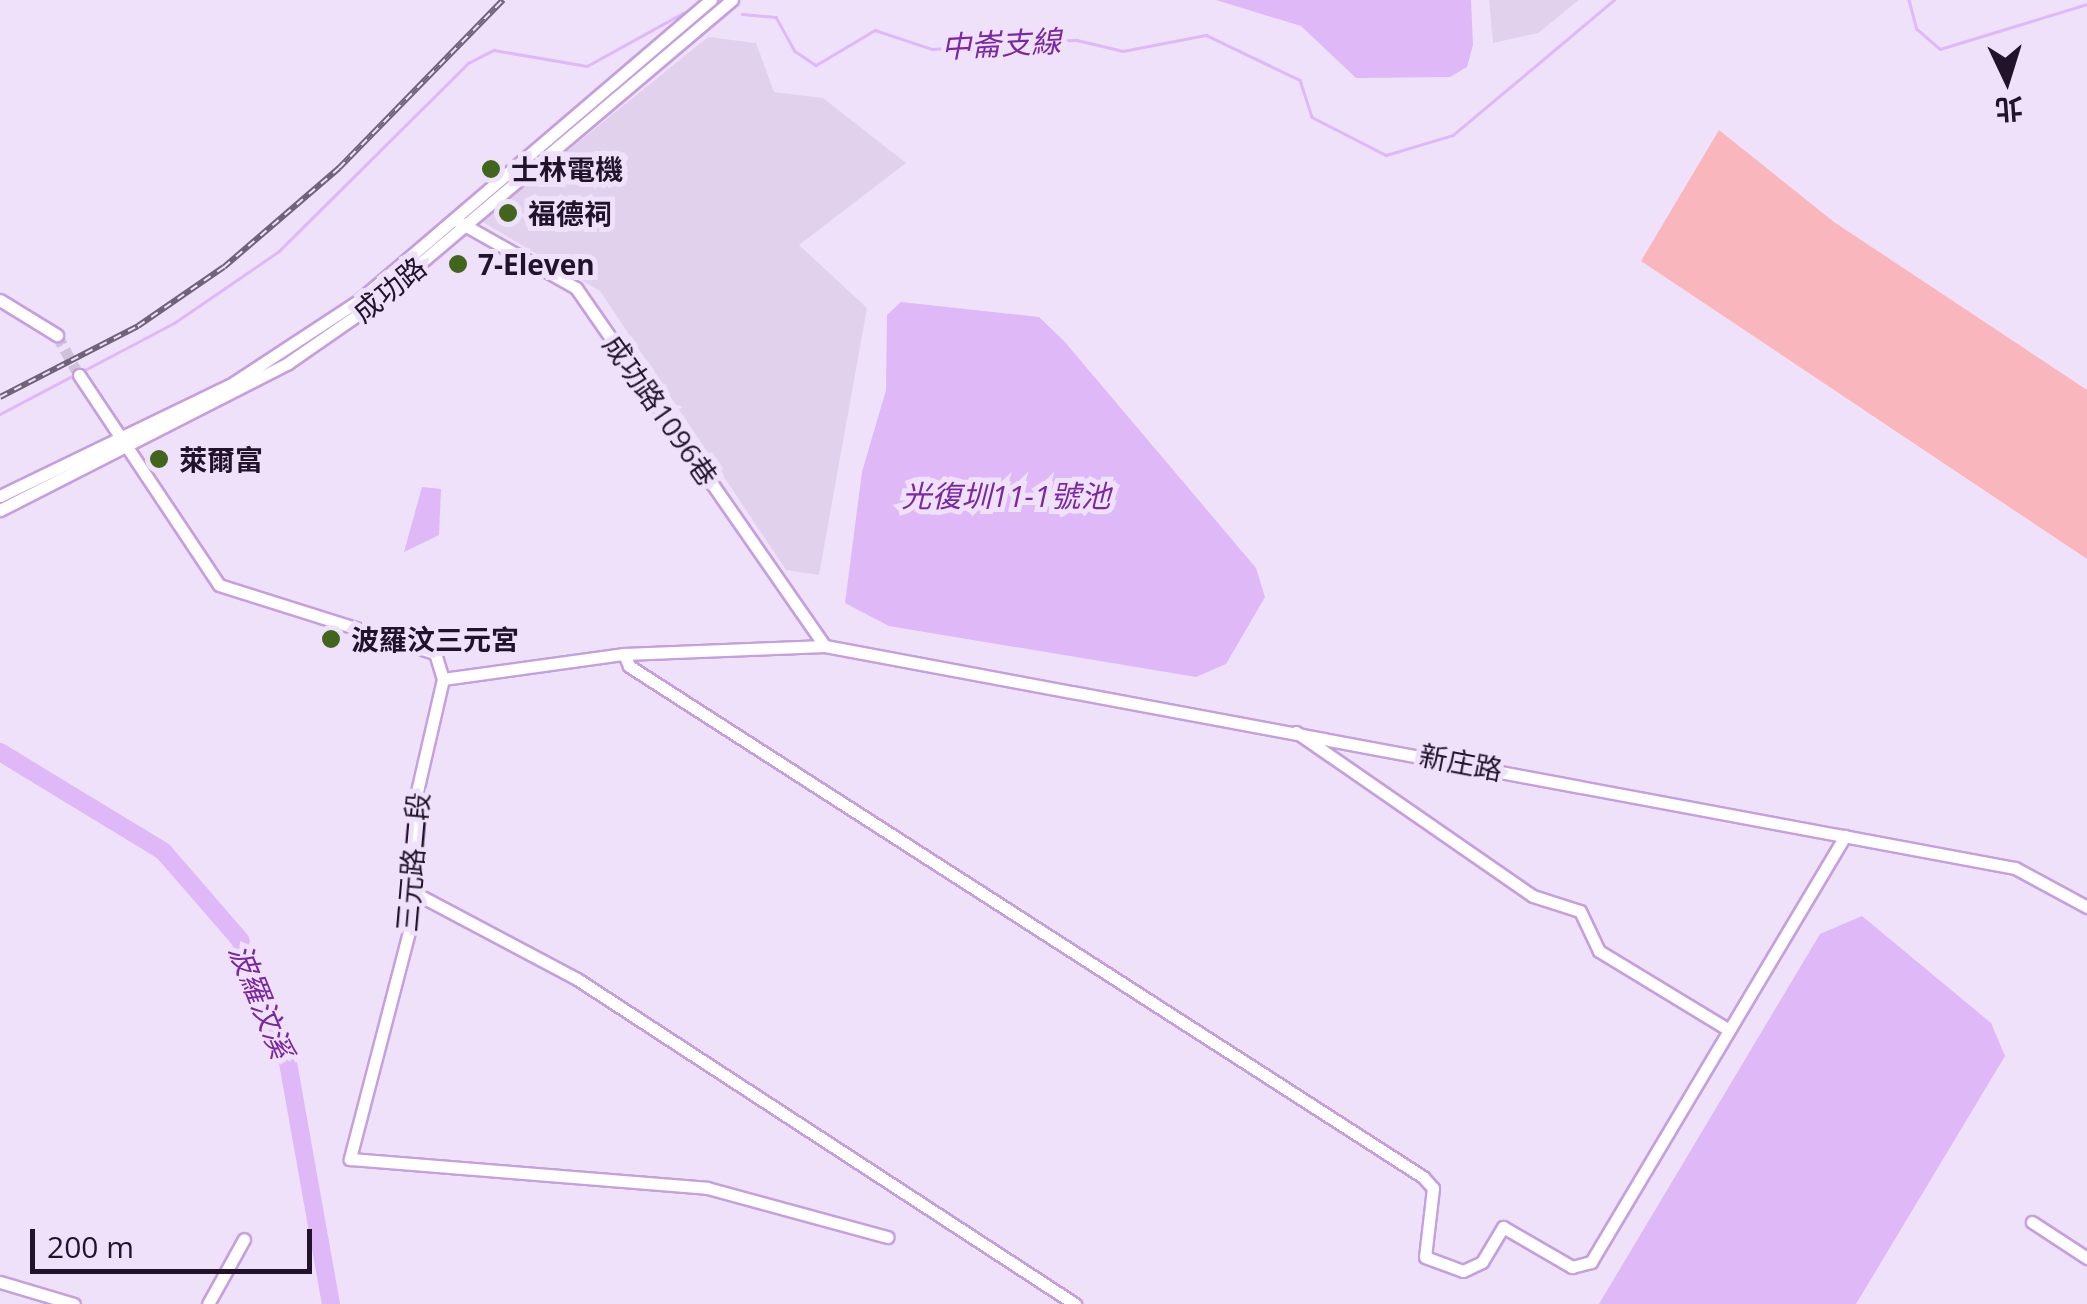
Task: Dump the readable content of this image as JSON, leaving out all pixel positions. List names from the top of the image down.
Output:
{
  "streets": {
    "street": [
      "成功路",
      "成功路1096巷",
      "新庄路",
      "三元路二段"
    ]
  },
  "crossings": [
    ["成功路", "成功路1096巷"],
    ["成功路1096巷", "新庄路"],
    ["新庄路", "三元路二段"]
  ],
  "water": ["中崙支線", "光復圳11-1號池", "波羅汶溪"],
  "places": [
    "士林電機",
    "福德祠",
    "7-Eleven",
    "萊爾富",
    "波羅汶三元宮"
  ],
  "scale_bar": "200 m",
  "north": "bottom"
}
